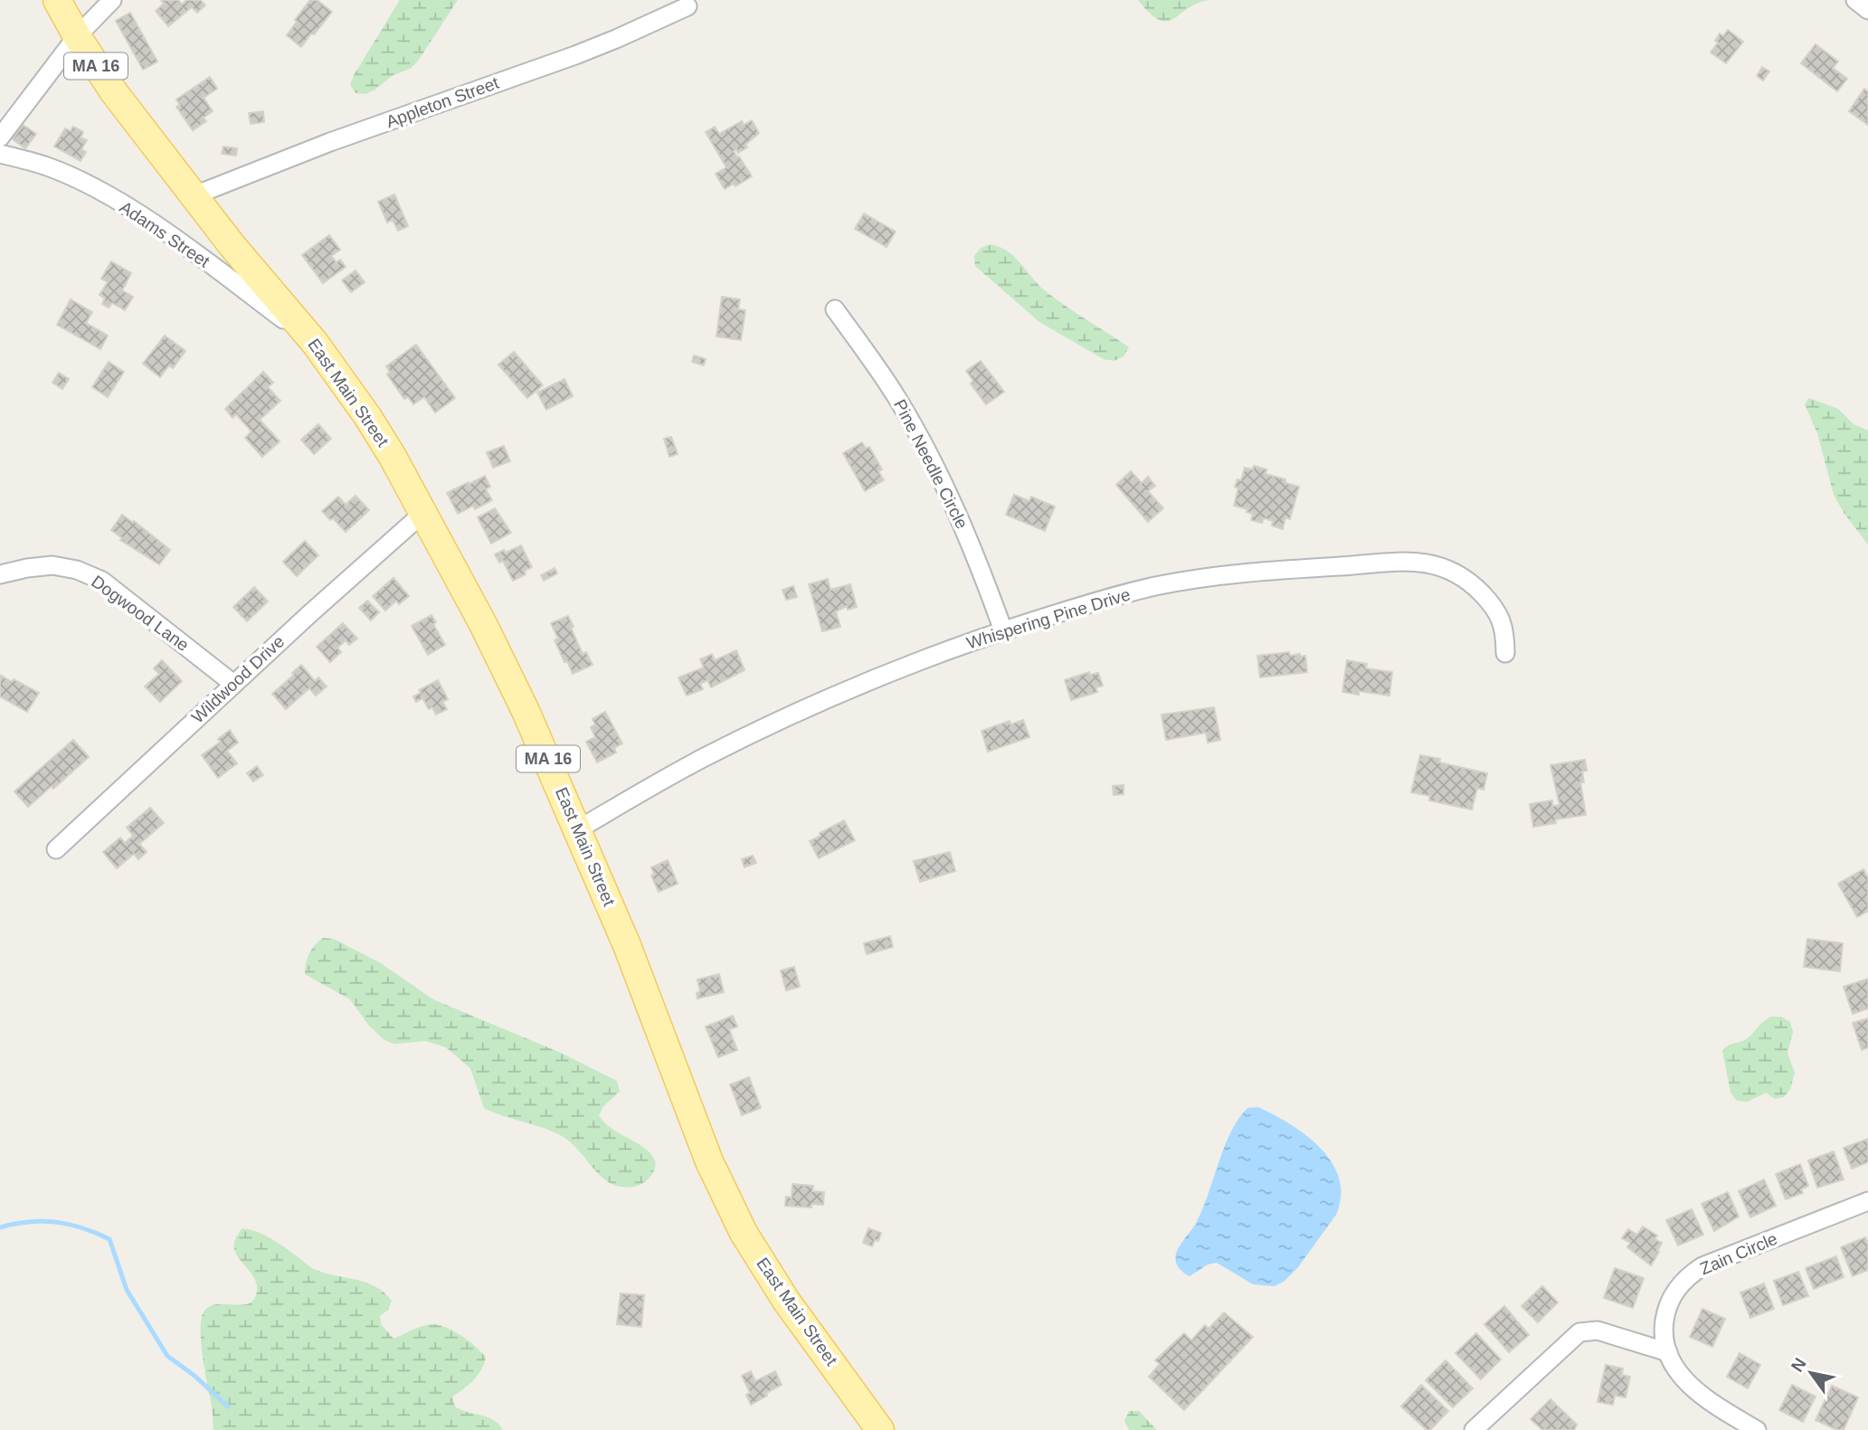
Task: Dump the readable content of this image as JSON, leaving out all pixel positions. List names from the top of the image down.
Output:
{
  "streets": {
    "main road": ["MA 16", "East Main Street"],
    "street": [
      "Appleton Street",
      "Adams Street",
      "Pine Needle Circle",
      "Dogwood Lane",
      "Whispering Pine Drive",
      "Wildwood Drive",
      "Zain Circle"
    ]
  },
  "crossings": [
    ["MA 16", "East Main Street"],
    ["Appleton Street", "East Main Street"],
    ["Adams Street", "East Main Street"],
    ["East Main Street", "Whispering Pine Drive"],
    ["East Main Street", "Wildwood Drive"],
    ["Pine Needle Circle", "Whispering Pine Drive"],
    ["Dogwood Lane", "Wildwood Drive"]
  ],
  "north": "top left"
}
